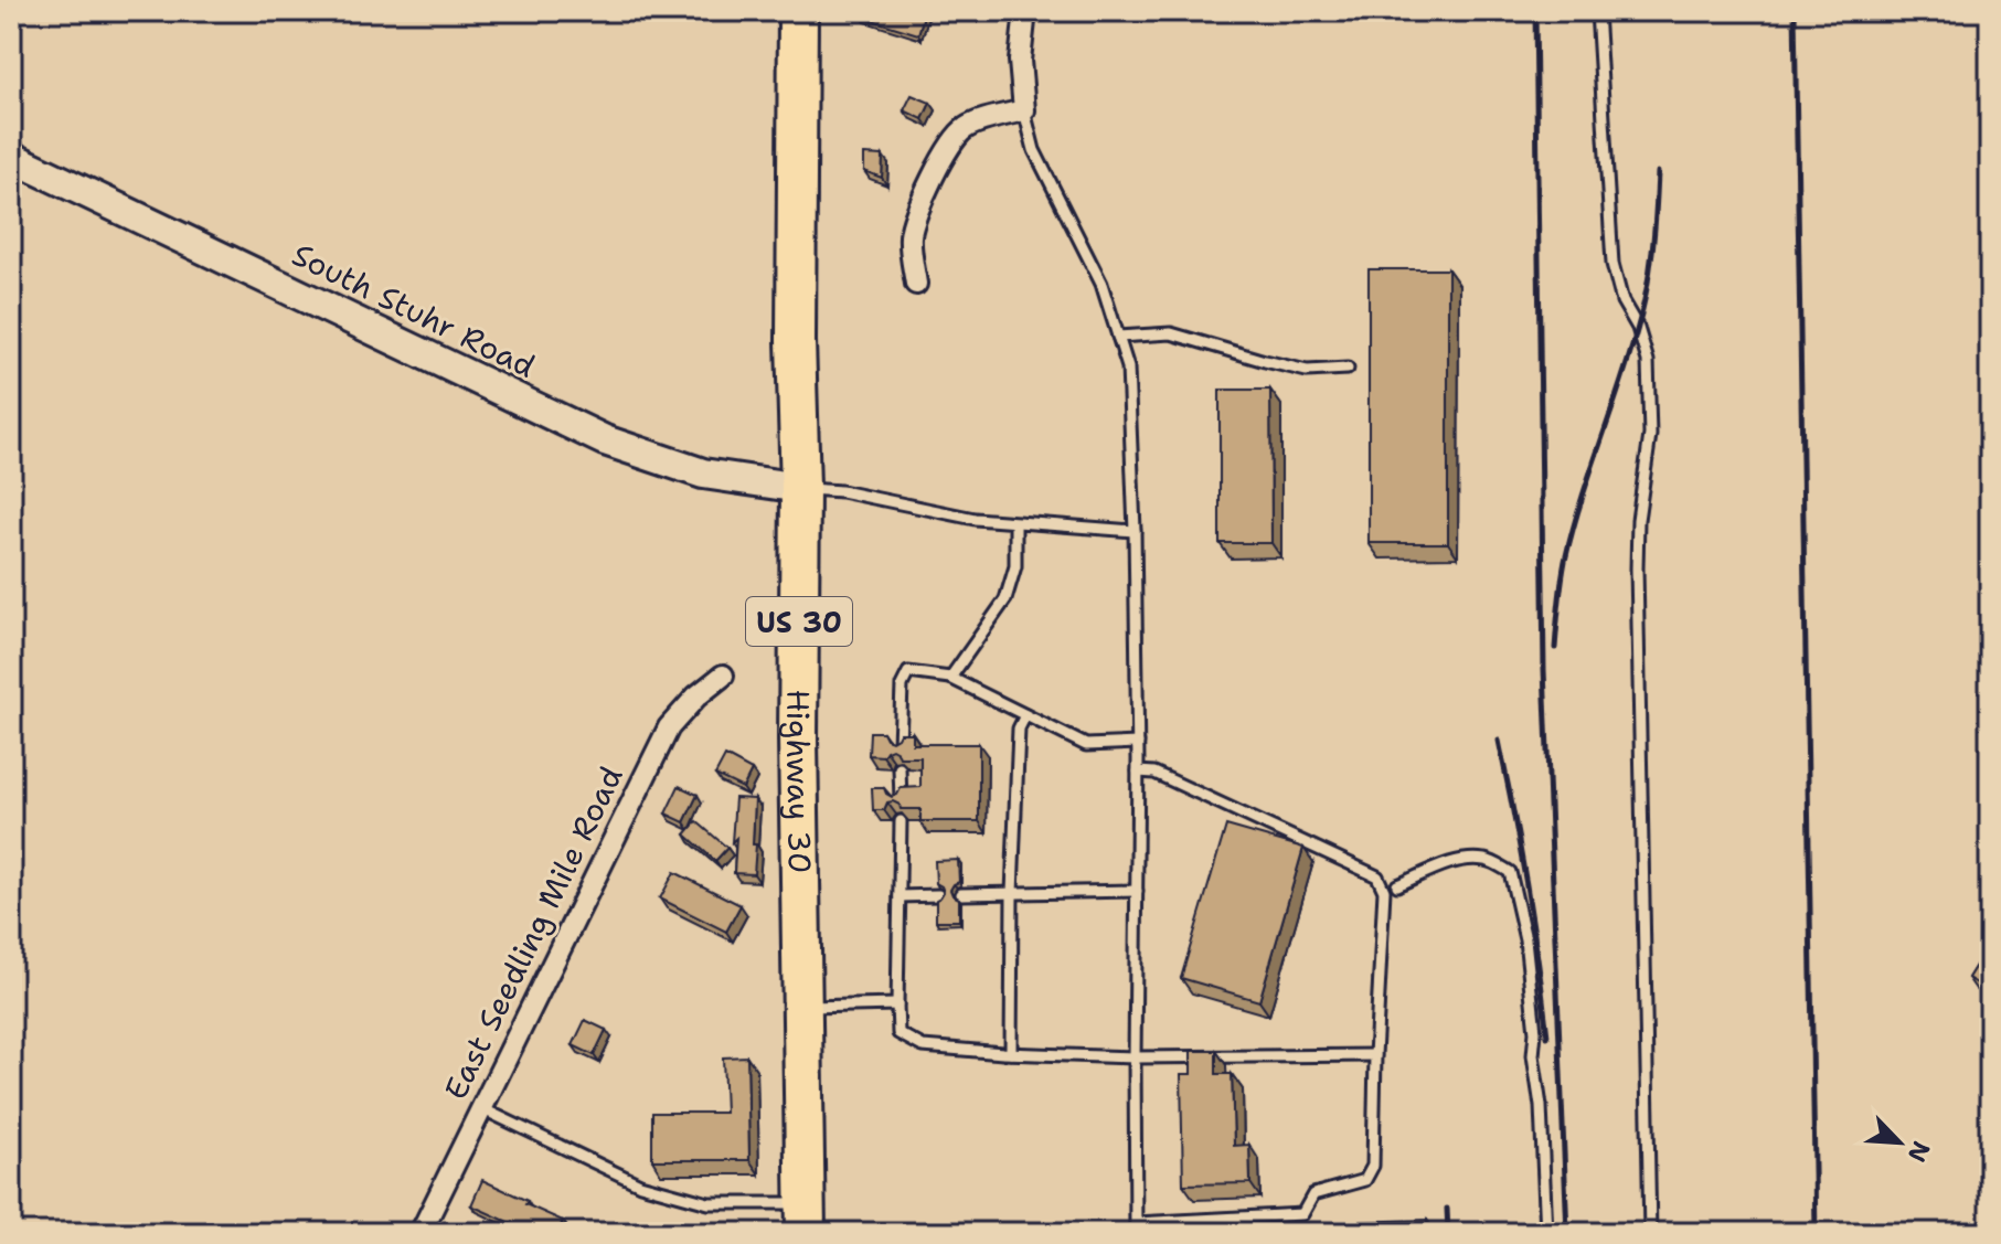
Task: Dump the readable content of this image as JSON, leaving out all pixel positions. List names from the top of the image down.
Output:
{
  "streets": {
    "highway": ["US 30", "Highway 30"],
    "main road": ["South Stuhr Road"],
    "street": ["East Seedling Mile Road"]
  },
  "crossings": [
    ["South Stuhr Road", "Highway 30"]
  ],
  "north": "bottom right"
}
